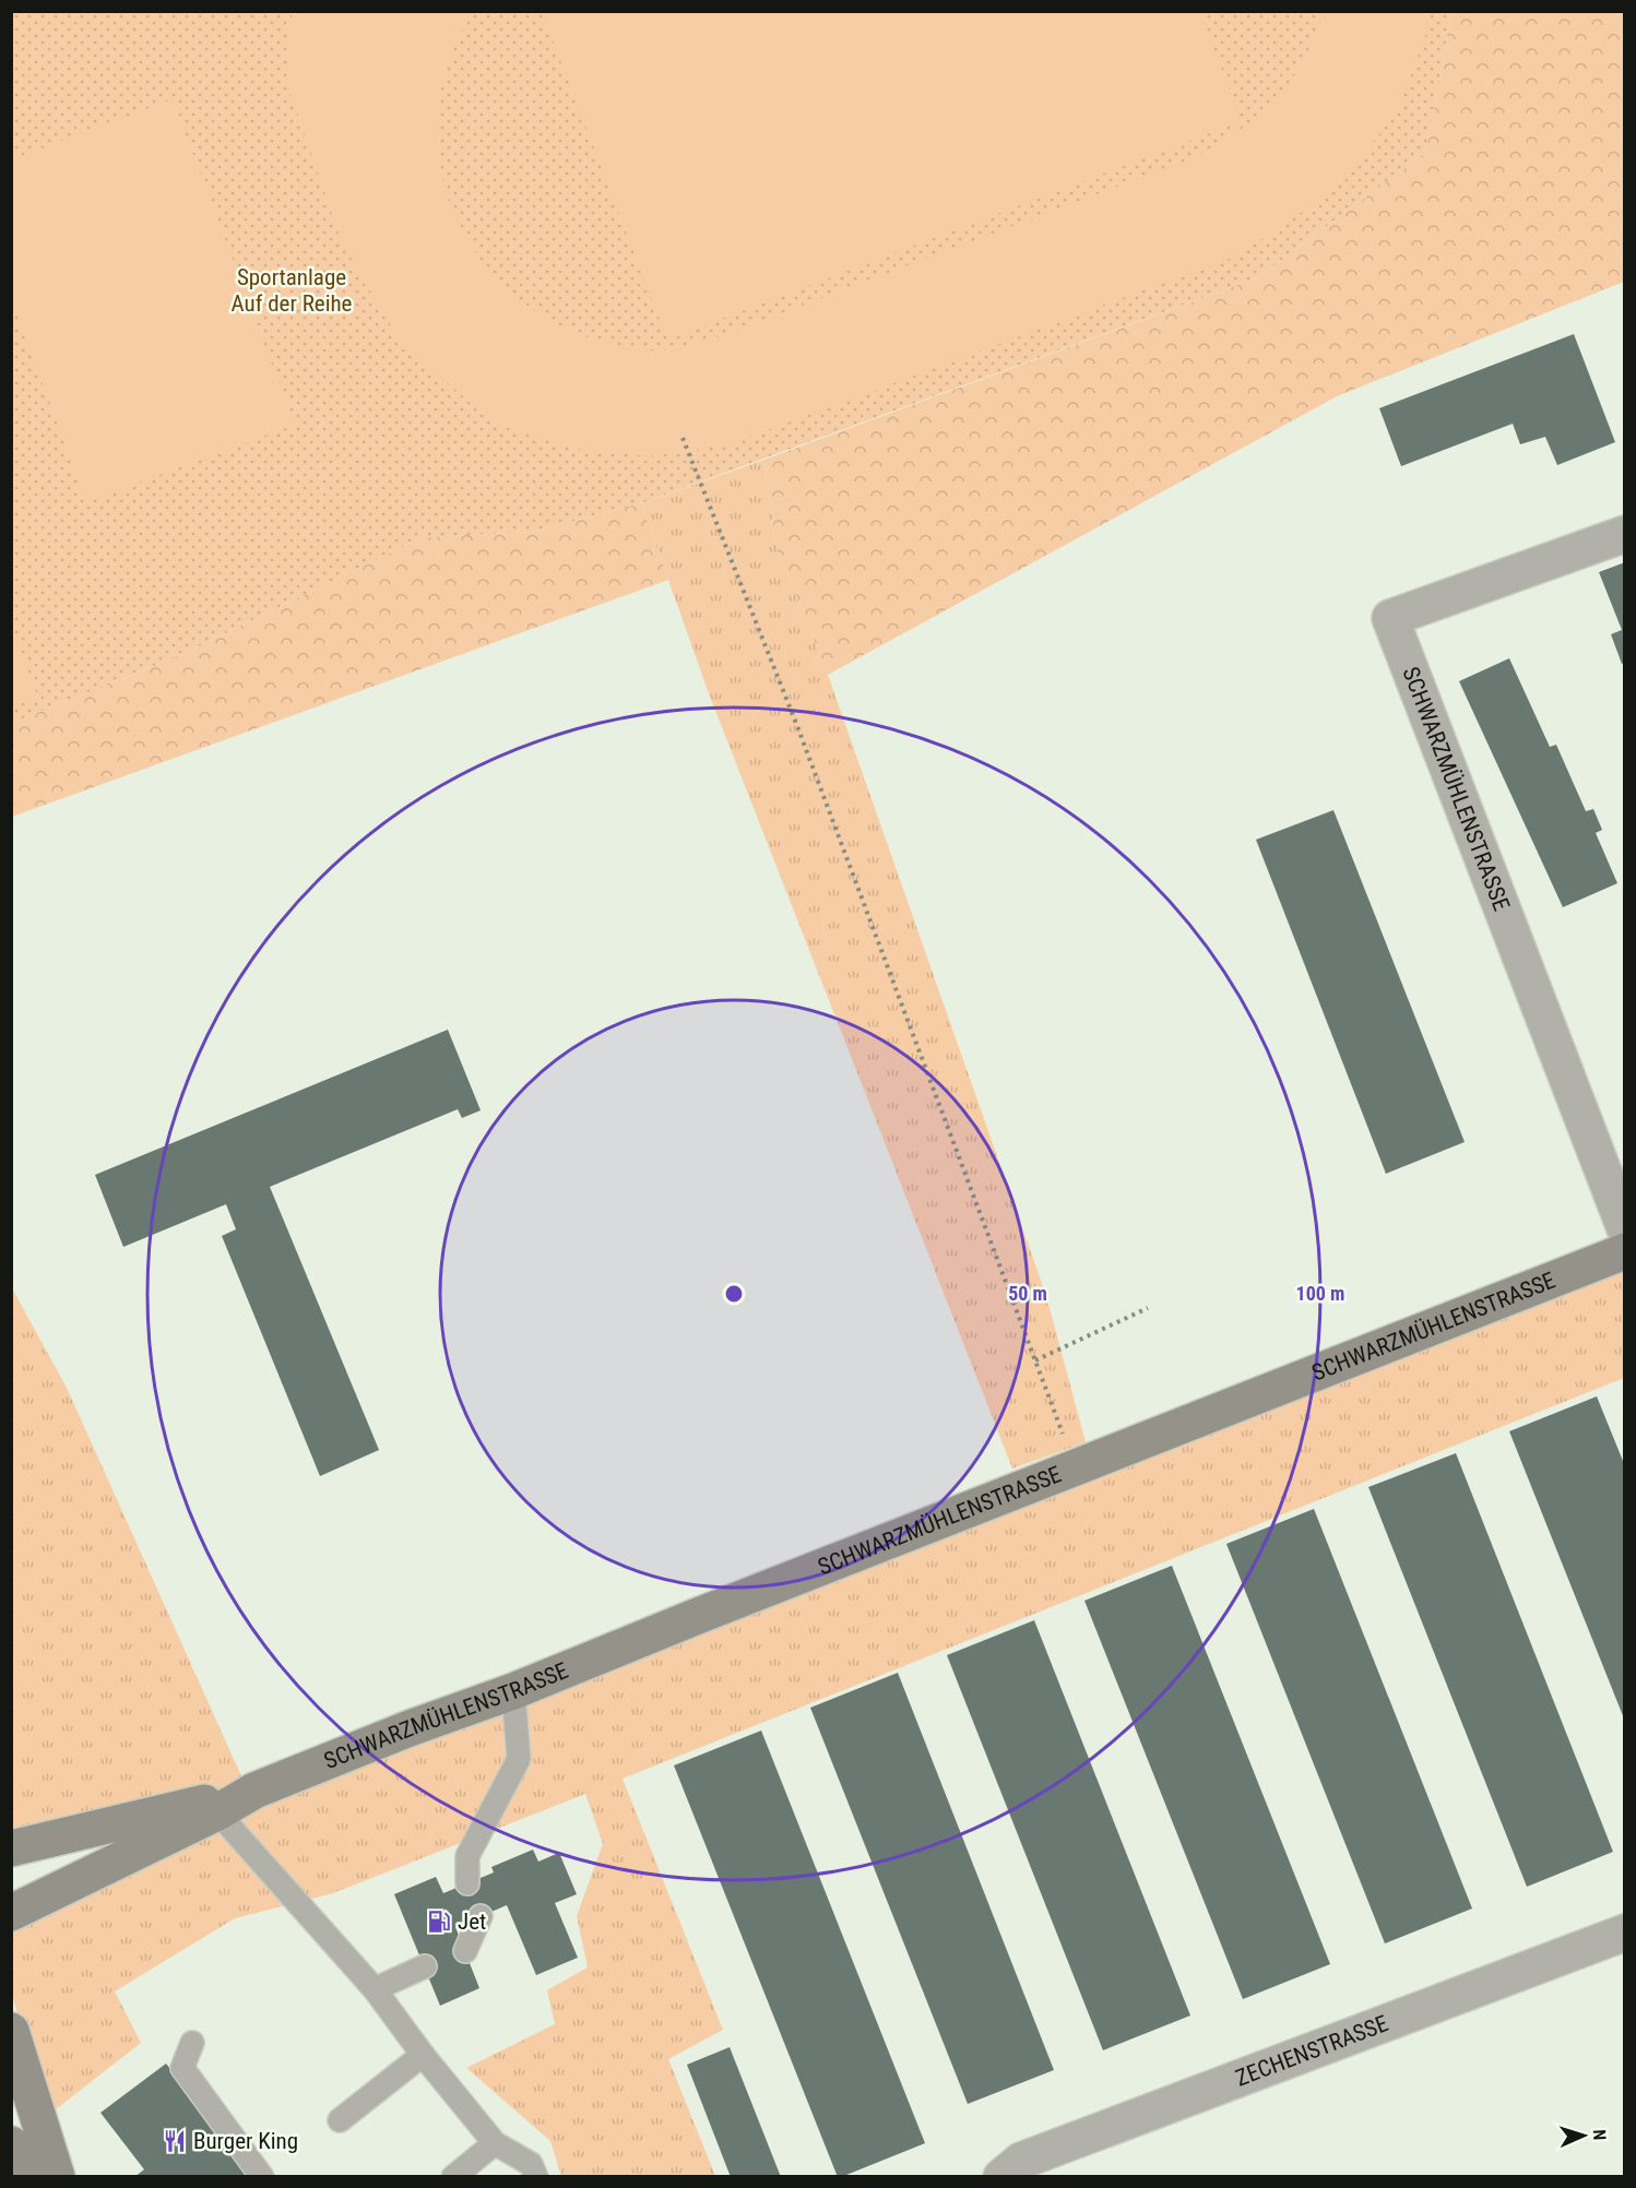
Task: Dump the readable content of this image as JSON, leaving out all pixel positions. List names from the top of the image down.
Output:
{
  "streets": {
    "street": ["SCHWARZMÜHLENSTRASSE", "ZECHENSTRASSE"]
  },
  "parks": ["Sportanlage Auf der Reihe"],
  "places": {
    "fuel station": ["Jet"],
    "restaurant": ["Burger King"]
  },
  "north": "right",
  "rings": ["50 m", "100 m"]
}
